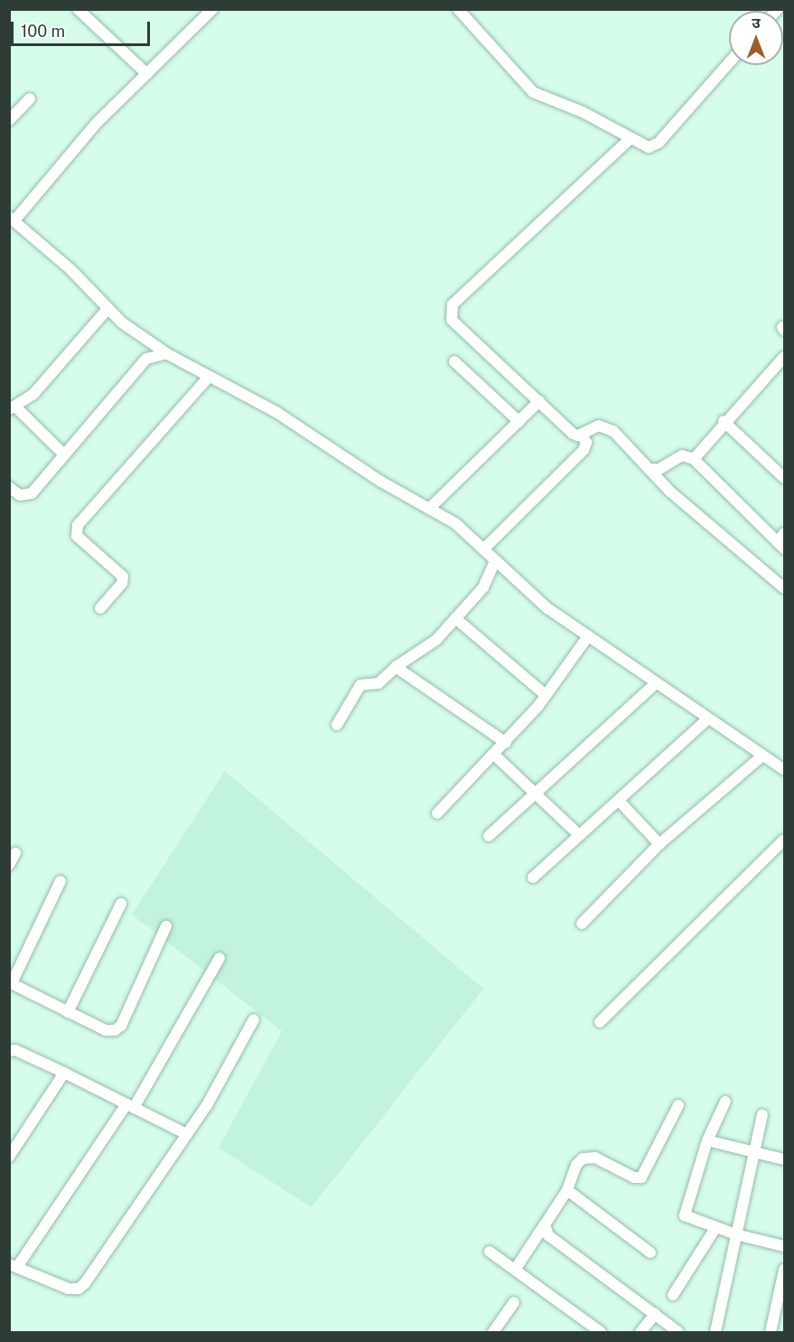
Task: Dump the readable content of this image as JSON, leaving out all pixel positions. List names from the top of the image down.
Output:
{
  "scale_bar": "100 m",
  "north": "top"
}
